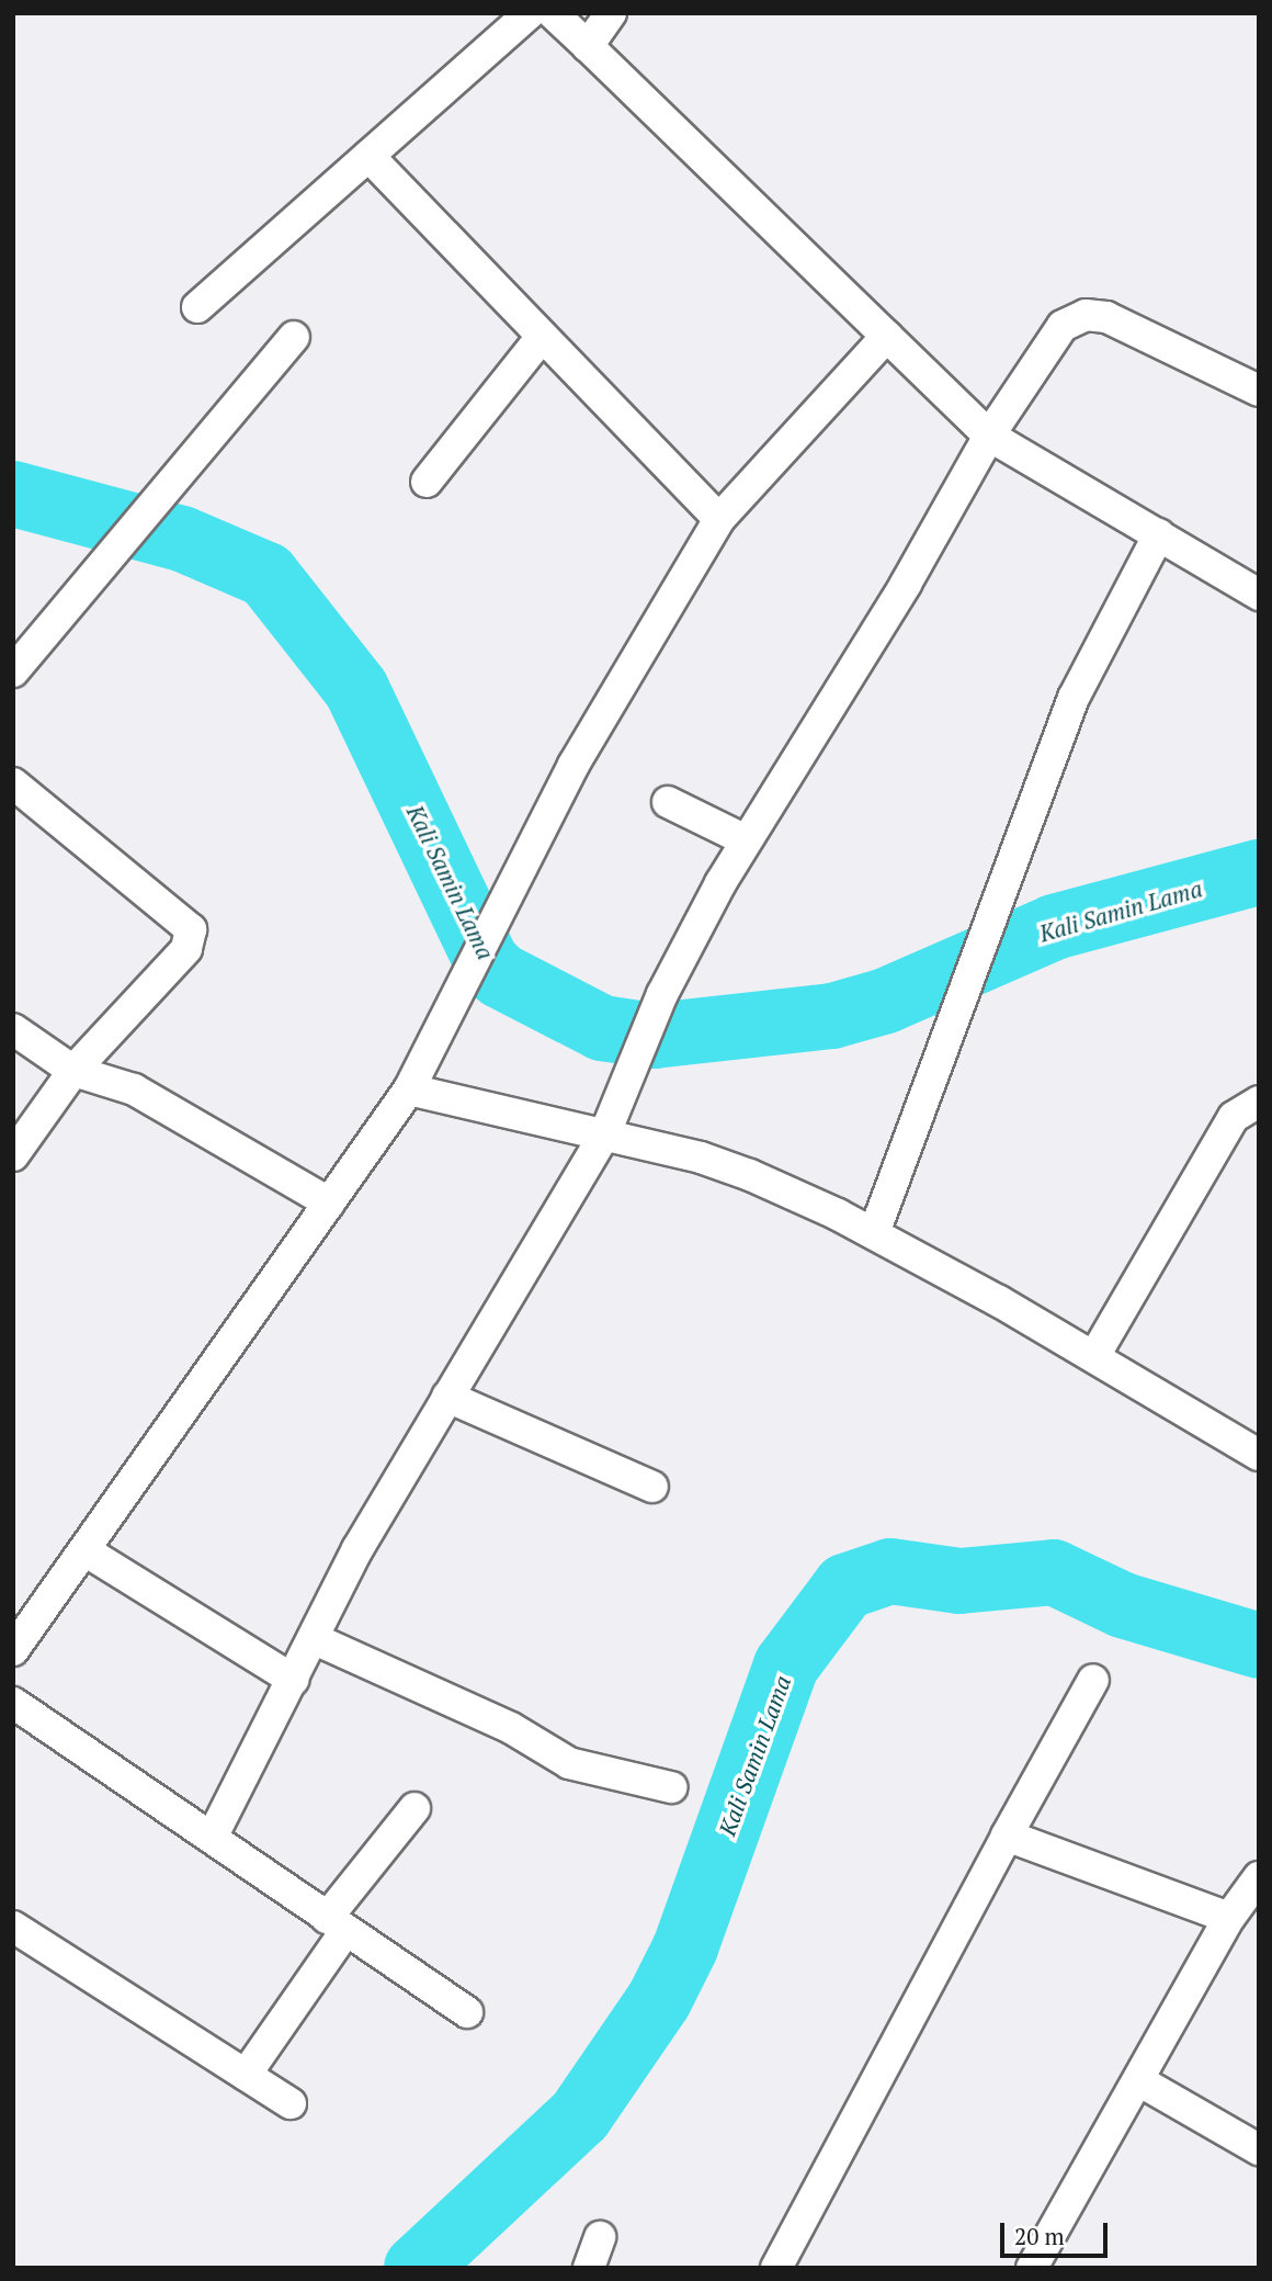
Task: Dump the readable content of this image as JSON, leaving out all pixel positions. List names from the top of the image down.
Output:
{
  "water": ["Kali Samin Lama"],
  "scale_bar": "20 m"
}
